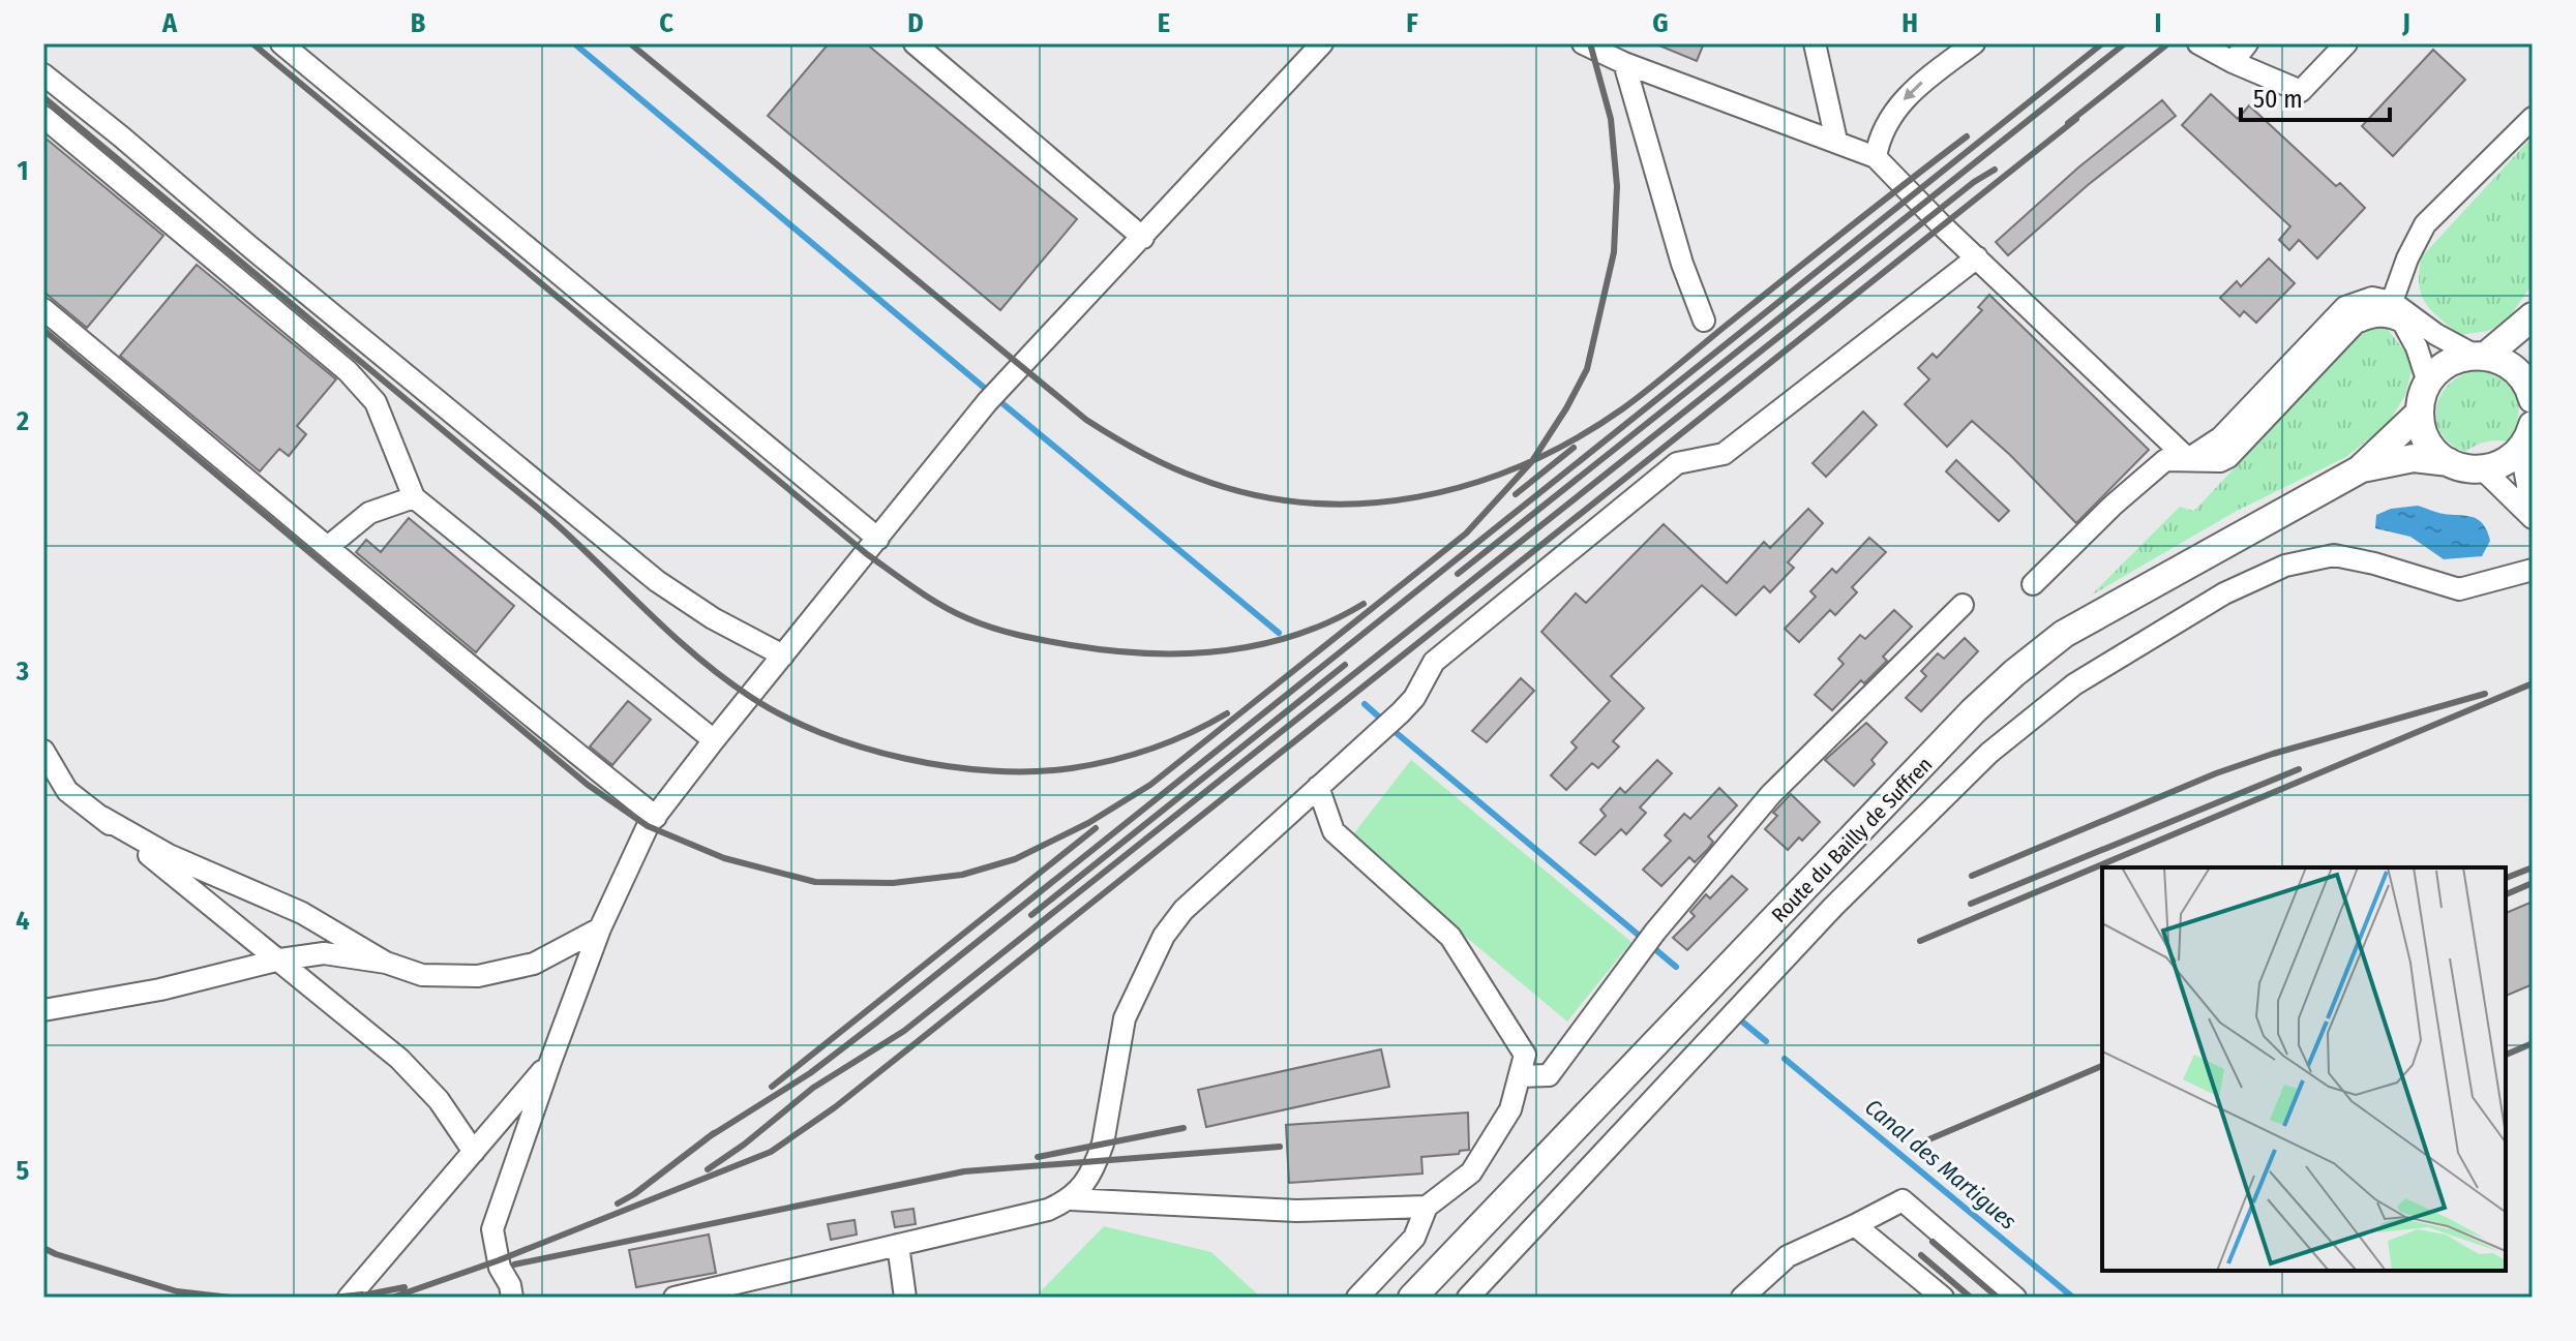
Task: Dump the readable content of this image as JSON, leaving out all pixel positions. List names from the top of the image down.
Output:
{
  "streets": {
    "main road": ["Route du Bailly de Suffren"]
  },
  "water": ["Canal des Martigues"],
  "scale_bar": "50 m",
  "grid": {
    "columns": [
      "A",
      "B",
      "C",
      "D",
      "E",
      "F",
      "G",
      "H",
      "I",
      "J"
    ],
    "rows": [
      "1",
      "2",
      "3",
      "4",
      "5"
    ]
  }
}
